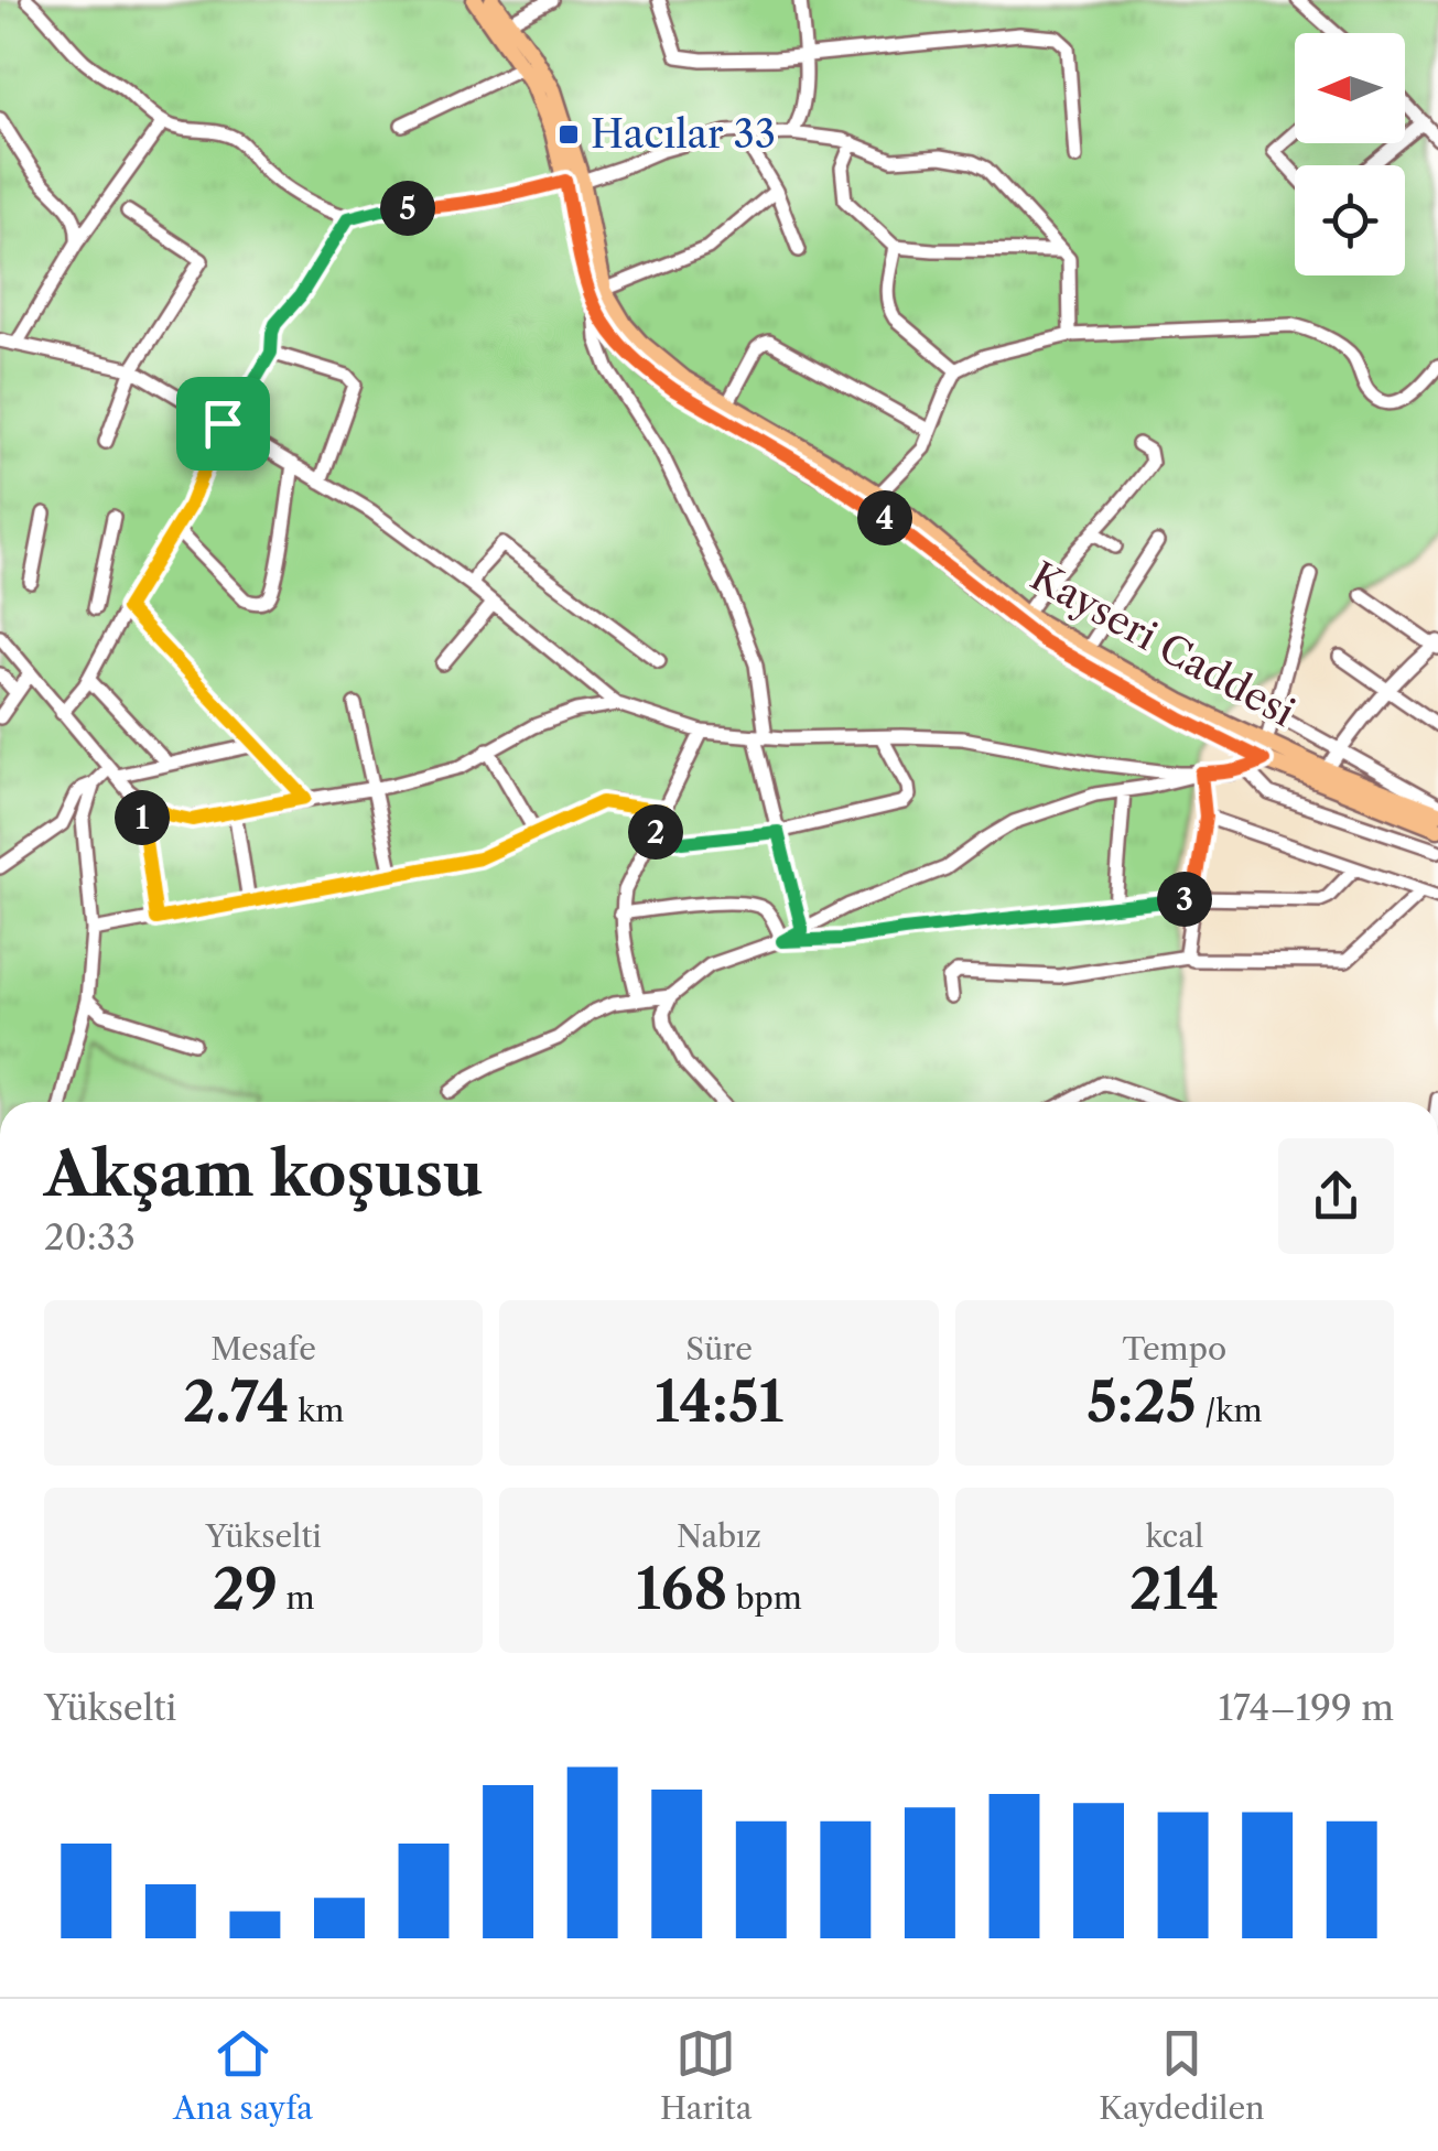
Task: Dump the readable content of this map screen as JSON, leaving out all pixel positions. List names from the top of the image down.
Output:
{
  "streets": {
    "main road": ["Kayseri Caddesi"]
  },
  "places": {
    "transit": ["Hacılar 33"]
  },
  "north": "left",
  "page": {
    "pins": [
      "5",
      "4",
      "1",
      "2",
      "3"
    ],
    "heading": ["Akşam koşusu", "20:33"],
    "stats": [
      ["Mesafe", "2.74 km"],
      ["Süre", "14:51"],
      ["Tempo", "5:25 /km"],
      ["Yükselti", "29 m"],
      ["Nabız", "168 bpm"],
      ["kcal", "214"]
    ],
    "chart": ["Yükselti", "174–199 m"],
    "tabs": ["Ana sayfa", "Harita", "Kaydedilen"]
  }
}
